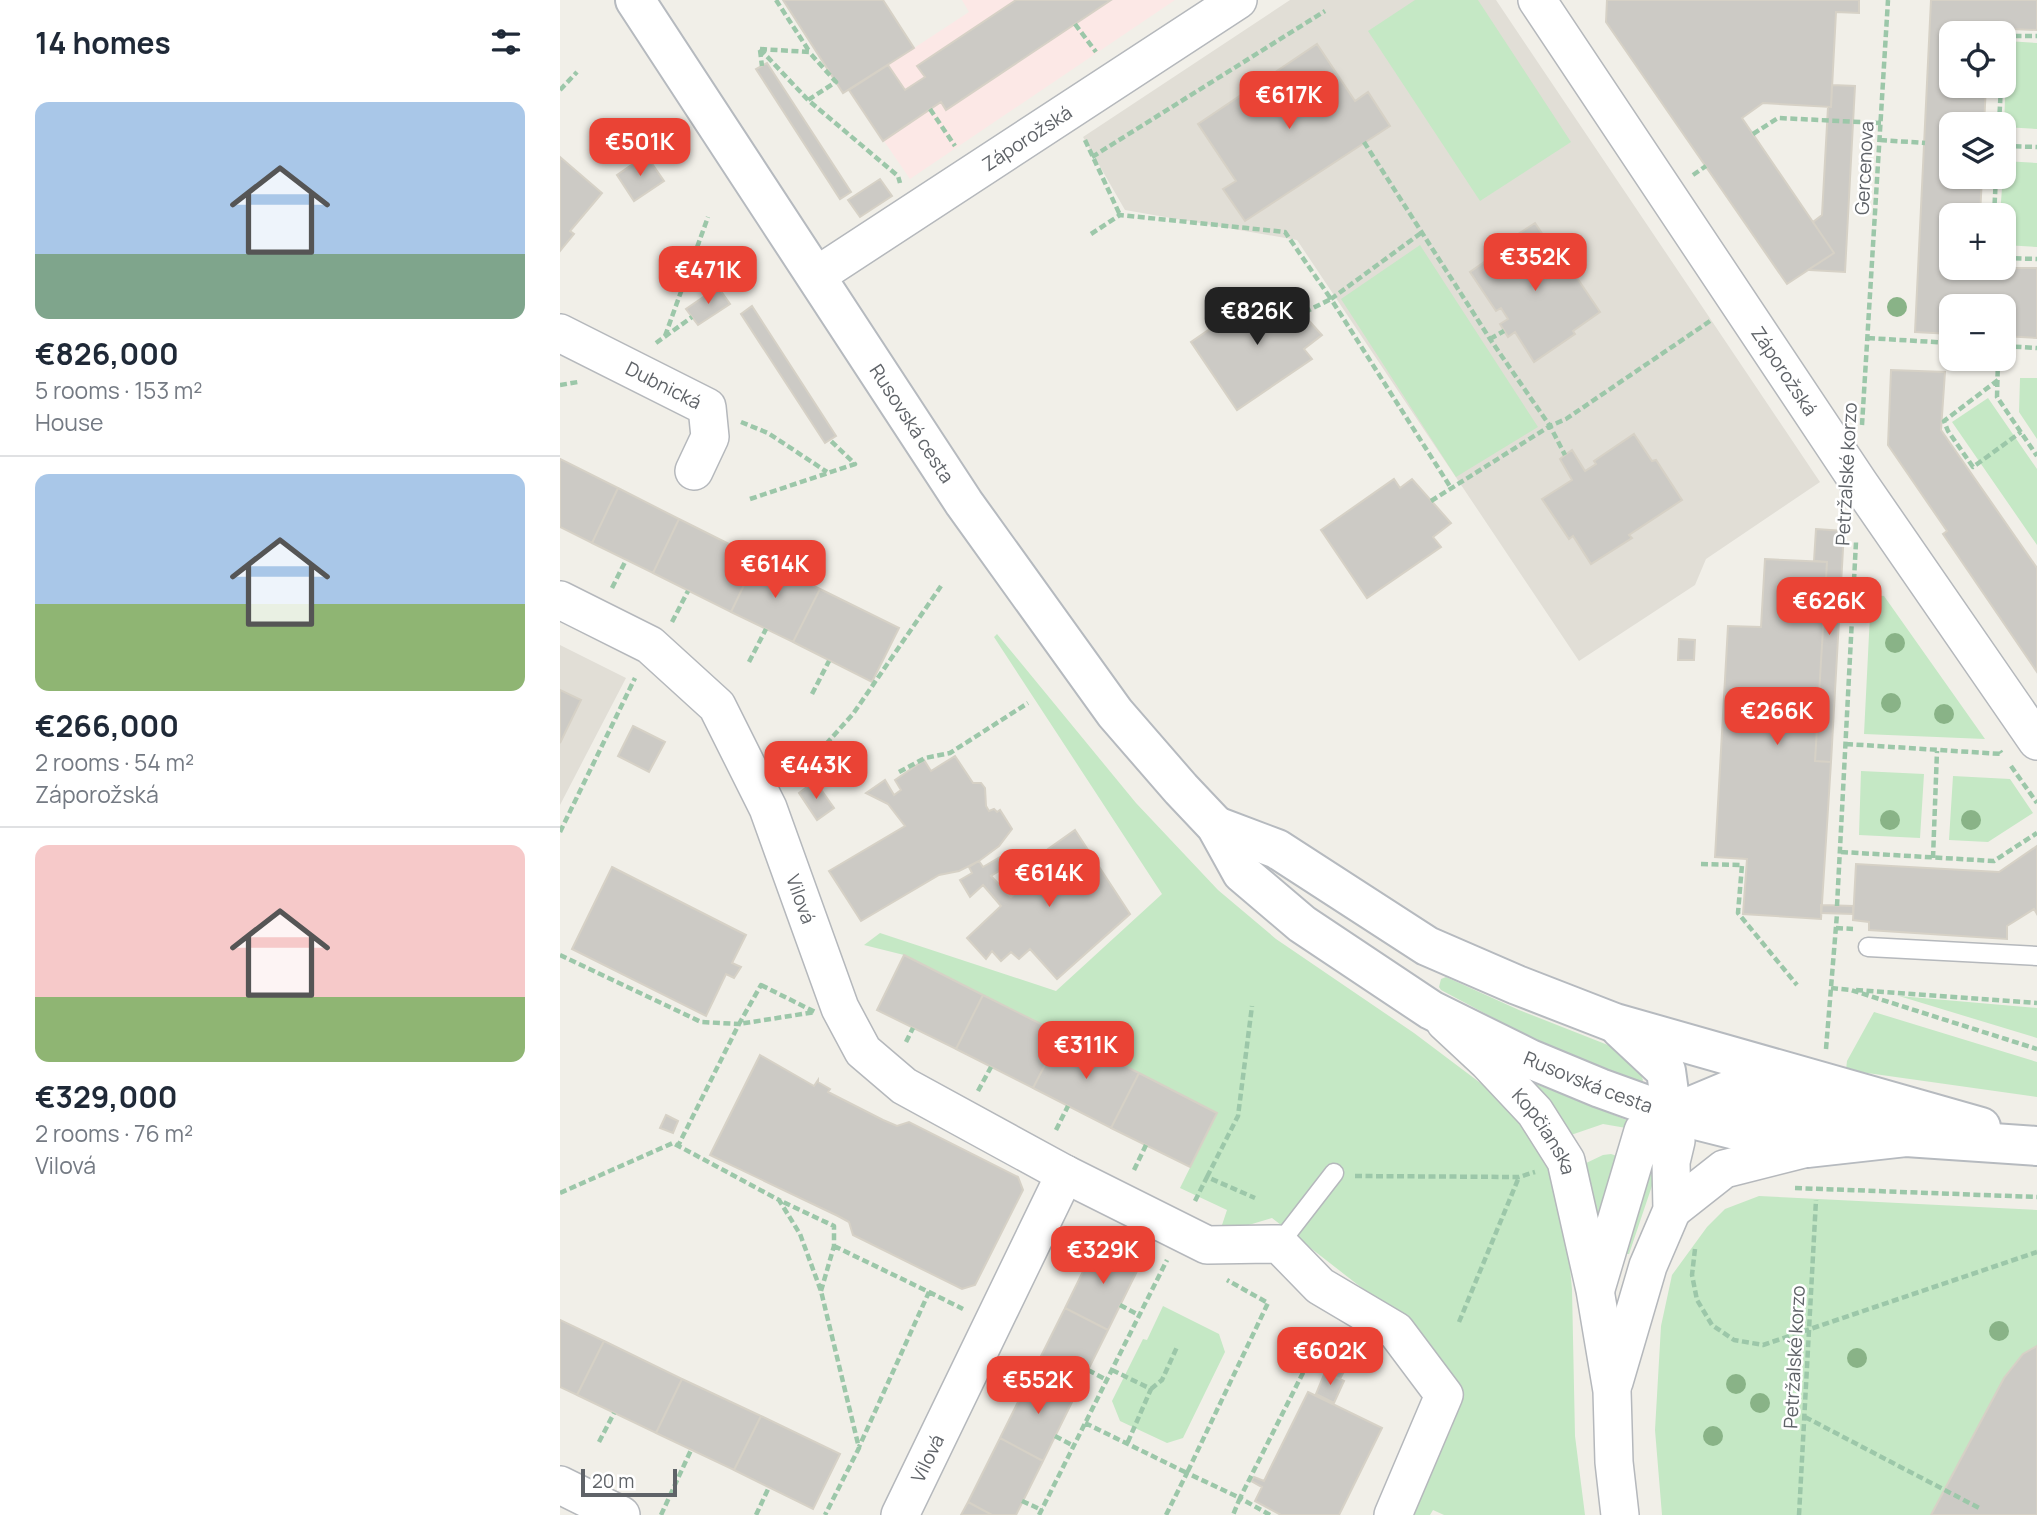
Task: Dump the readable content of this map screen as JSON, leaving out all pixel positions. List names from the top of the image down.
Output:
{
  "streets": {
    "street": [
      "Záporožská",
      "Dubnická",
      "Rusovská cesta",
      "Vilová",
      "Kopčianska"
    ],
    "path": ["Gercenova", "Petržalské korzo"]
  },
  "crossings": [
    ["Záporožská", "Rusovská cesta"],
    ["Záporožská", "Petržalské korzo"],
    ["Gercenova", "Petržalské korzo"],
    ["Rusovská cesta", "Kopčianska"]
  ],
  "scale_bar": "20 m",
  "page": {
    "heading": "14 homes",
    "map_buttons": ["+", "−"],
    "price": [
      "€617K",
      "€501K",
      "€352K",
      "€471K",
      "€826K",
      "€614K",
      "€626K",
      "€266K",
      "€443K",
      "€614K",
      "€311K",
      "€329K",
      "€602K",
      "€552K"
    ],
    "list": [
      {
        "name": "€826,000",
        "note": "5 rooms · 153 m² · House"
      },
      {
        "name": "€266,000",
        "note": "2 rooms · 54 m² · Záporožská"
      },
      {
        "name": "€329,000",
        "note": "2 rooms · 76 m² · Vilová"
      }
    ],
    "scale": "20 m"
  }
}
